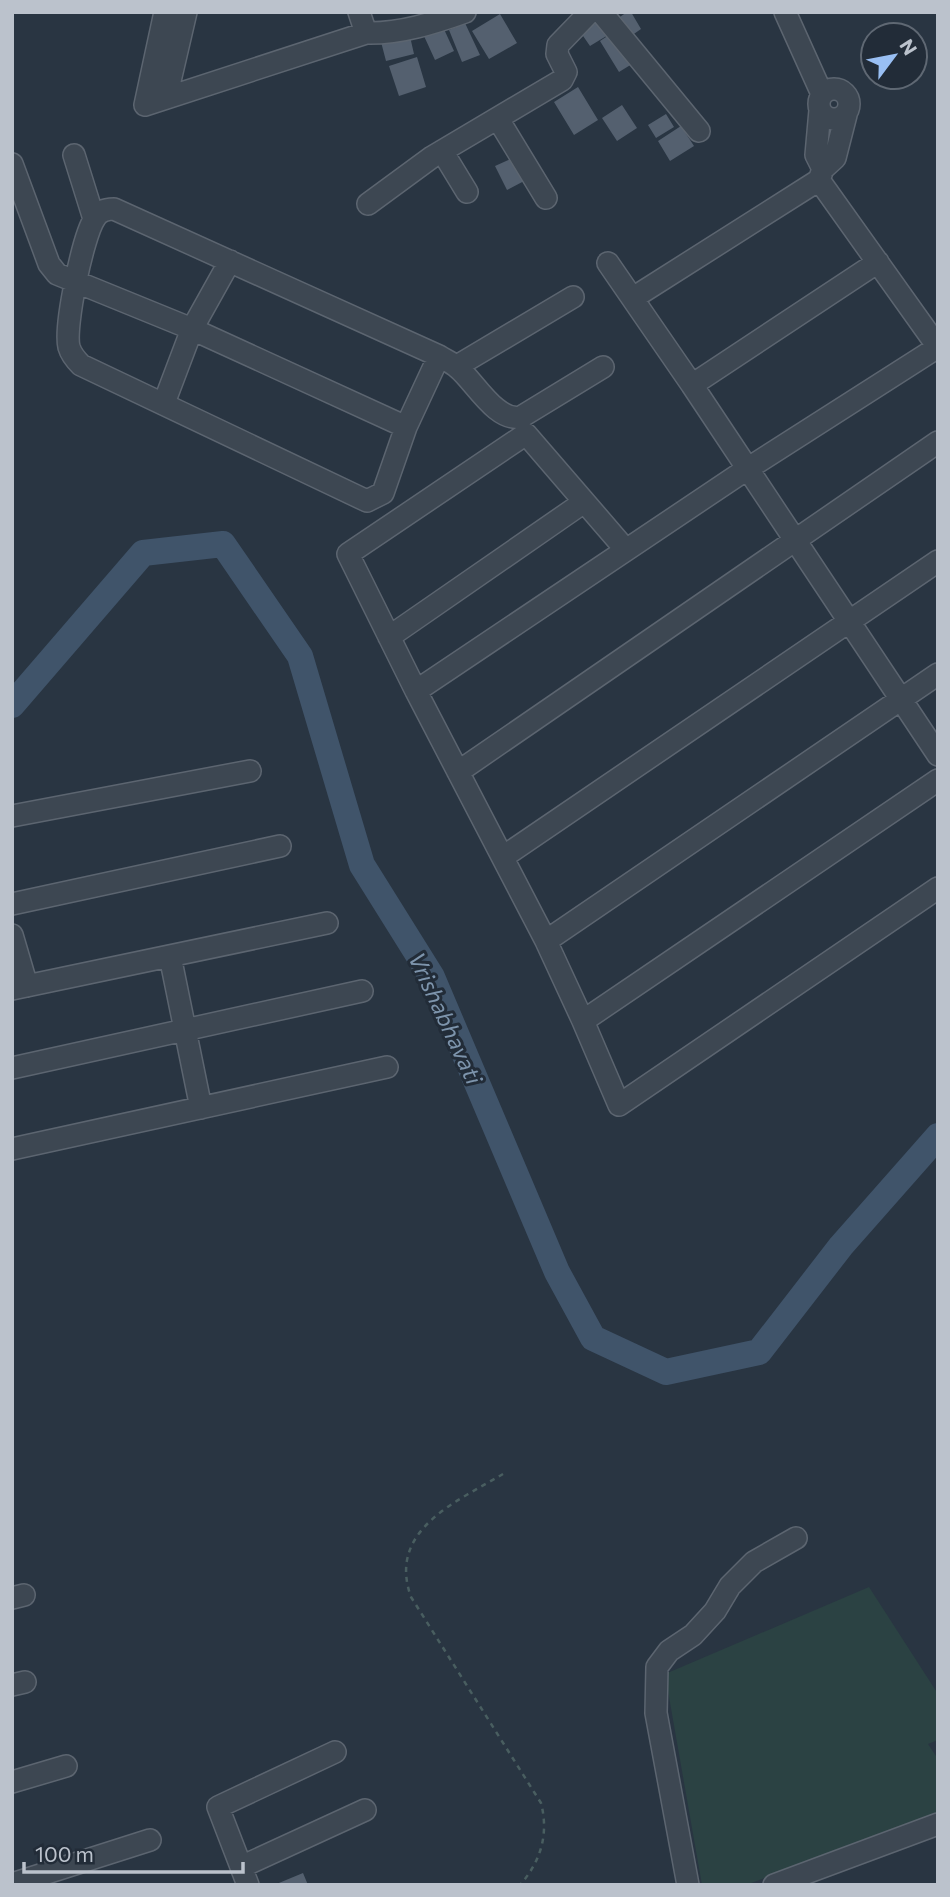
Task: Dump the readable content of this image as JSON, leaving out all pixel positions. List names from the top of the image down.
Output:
{
  "water": ["Vrishabhavati"],
  "scale_bar": "100 m",
  "north": "top right"
}
